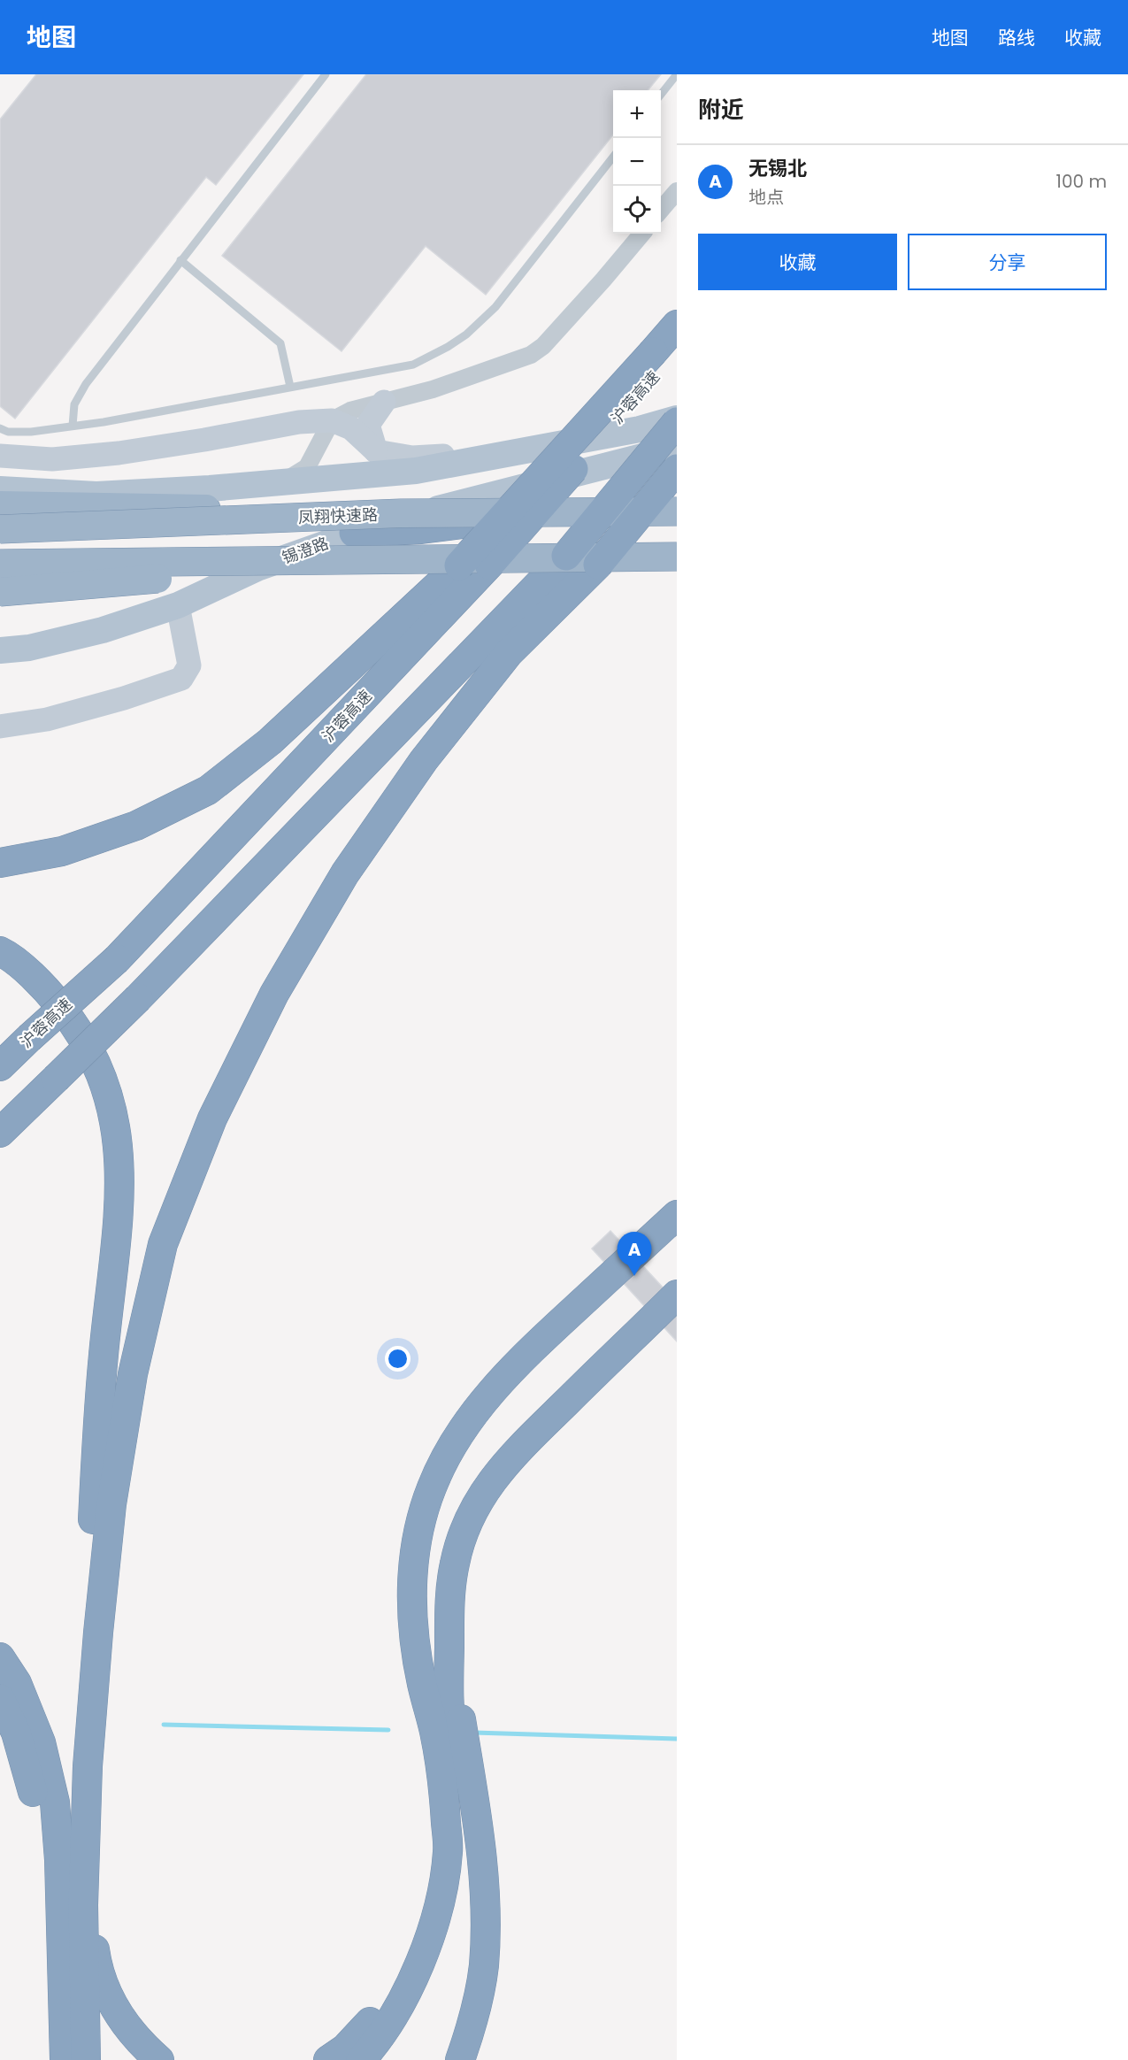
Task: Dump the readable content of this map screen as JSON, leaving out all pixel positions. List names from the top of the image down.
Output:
{
  "streets": {
    "highway": ["沪蓉高速", "凤翔快速路"],
    "main road": ["锡澄路"]
  },
  "page": {
    "header": "地图",
    "nav": ["地图", "路线", "收藏"],
    "heading": "附近",
    "map_buttons": ["+", "−"],
    "list": [
      {
        "mark": "A",
        "name": "无锡北",
        "note": "地点",
        "value": "100 m"
      }
    ],
    "buttons": ["收藏", "分享"],
    "pins": "A"
  }
}
